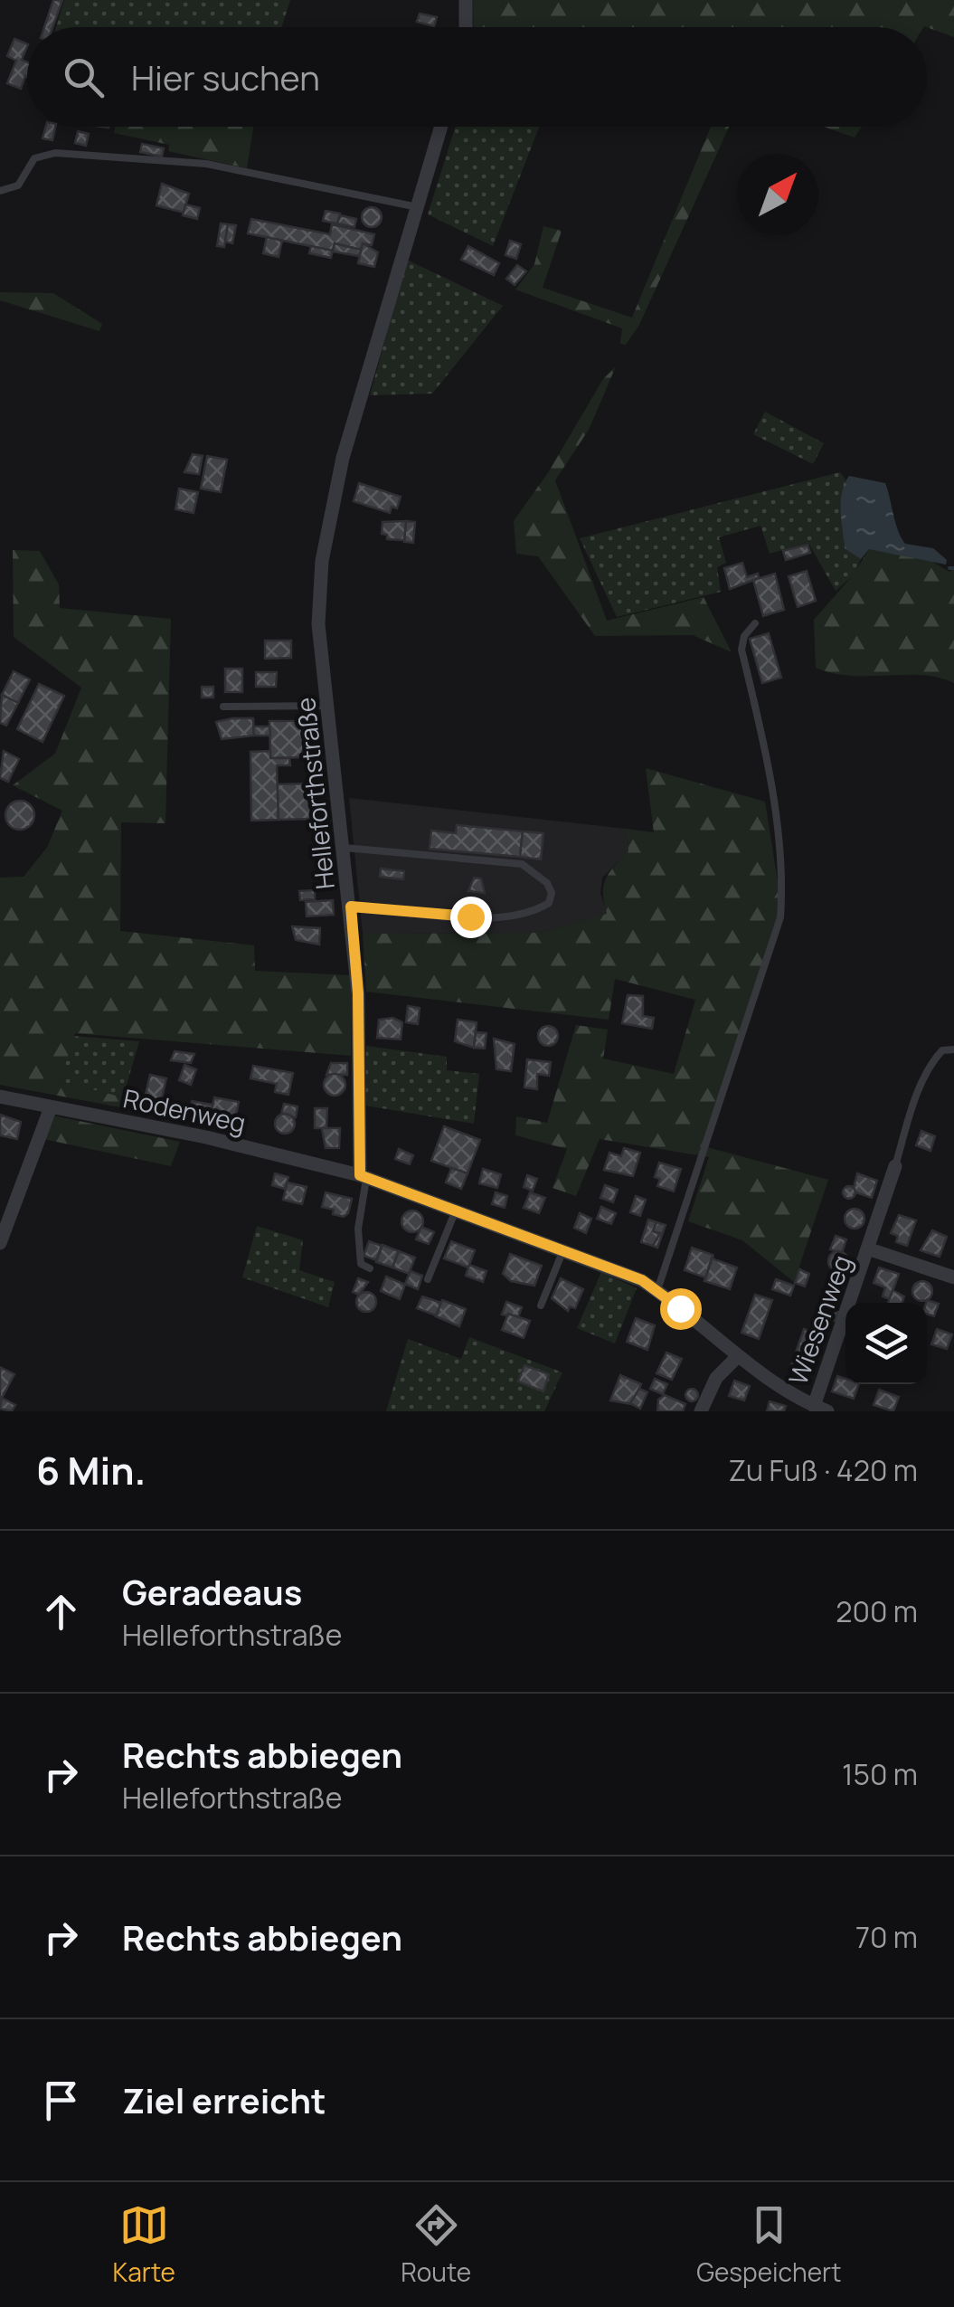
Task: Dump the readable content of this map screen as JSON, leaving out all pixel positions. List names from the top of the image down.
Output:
{
  "streets": {
    "street": ["Helleforthstraße", "Rodenweg", "Wiesenweg"]
  },
  "crossings": [
    ["Helleforthstraße", "Rodenweg"]
  ],
  "north": "top right",
  "page": {
    "search": "Hier suchen",
    "heading": ["6 Min.", "Zu Fuß · 420 m"],
    "list": [
      ["Geradeaus", "Helleforthstraße", "200 m"],
      ["Rechts abbiegen", "Helleforthstraße", "150 m"],
      ["Rechts abbiegen", "70 m"],
      "Ziel erreicht"
    ],
    "nav": ["Karte", "Route", "Gespeichert"]
  }
}
